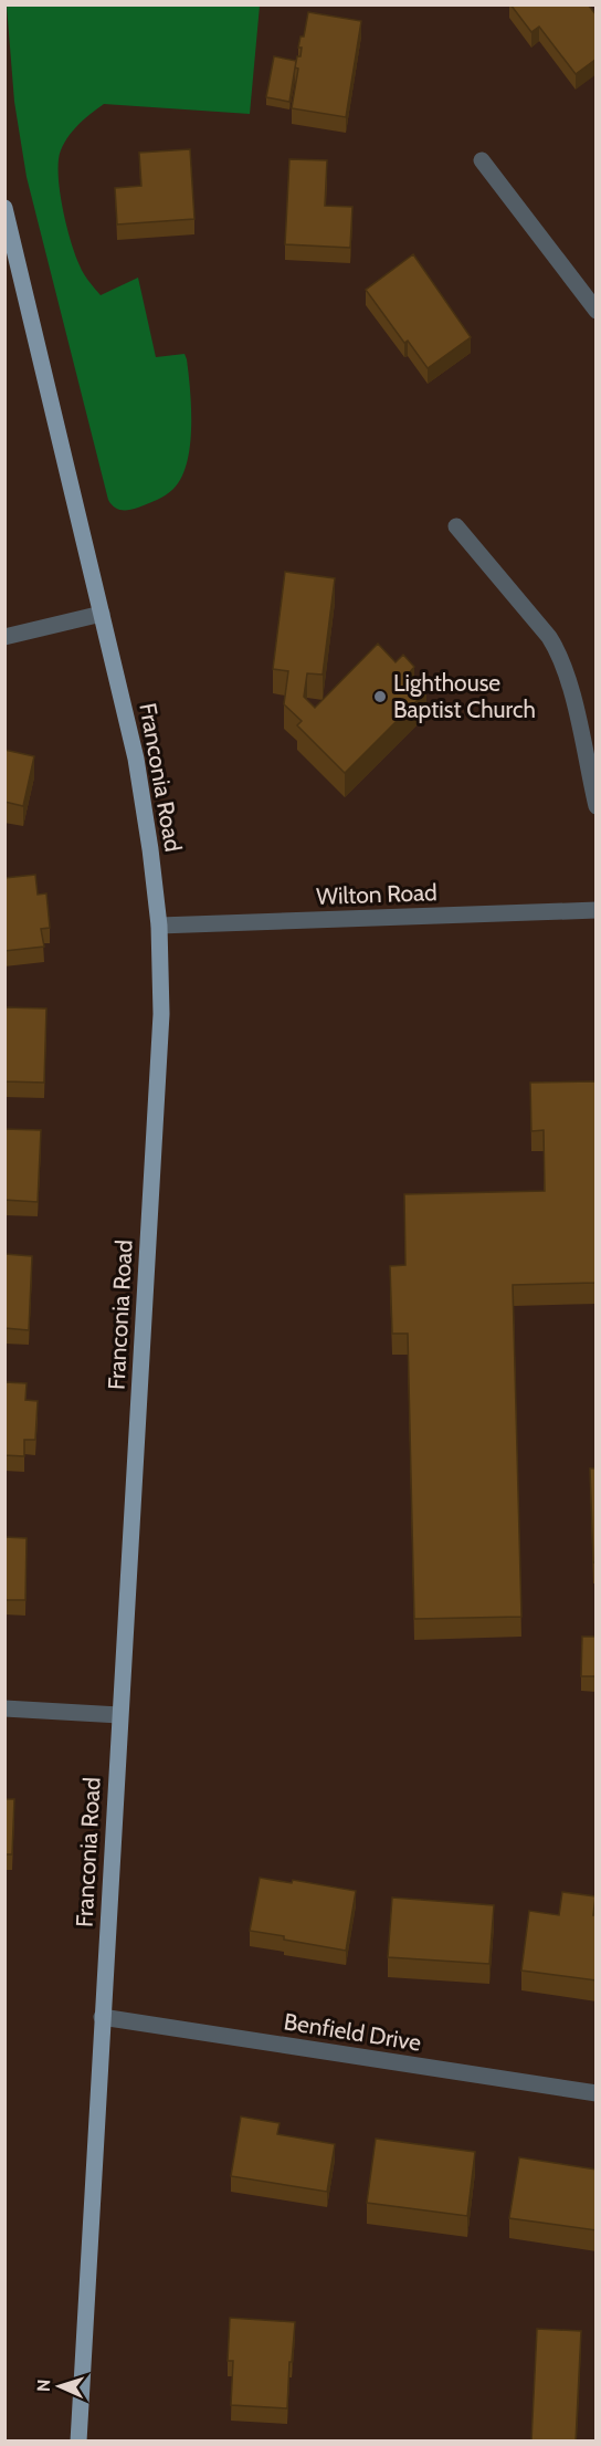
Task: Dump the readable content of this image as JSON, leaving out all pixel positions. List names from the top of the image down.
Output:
{
  "streets": {
    "main road": ["Franconia Road"],
    "street": ["Wilton Road", "Benfield Drive"]
  },
  "crossings": [
    ["Franconia Road", "Wilton Road"],
    ["Franconia Road", "Benfield Drive"]
  ],
  "places": ["Lighthouse Baptist Church"],
  "north": "left"
}
